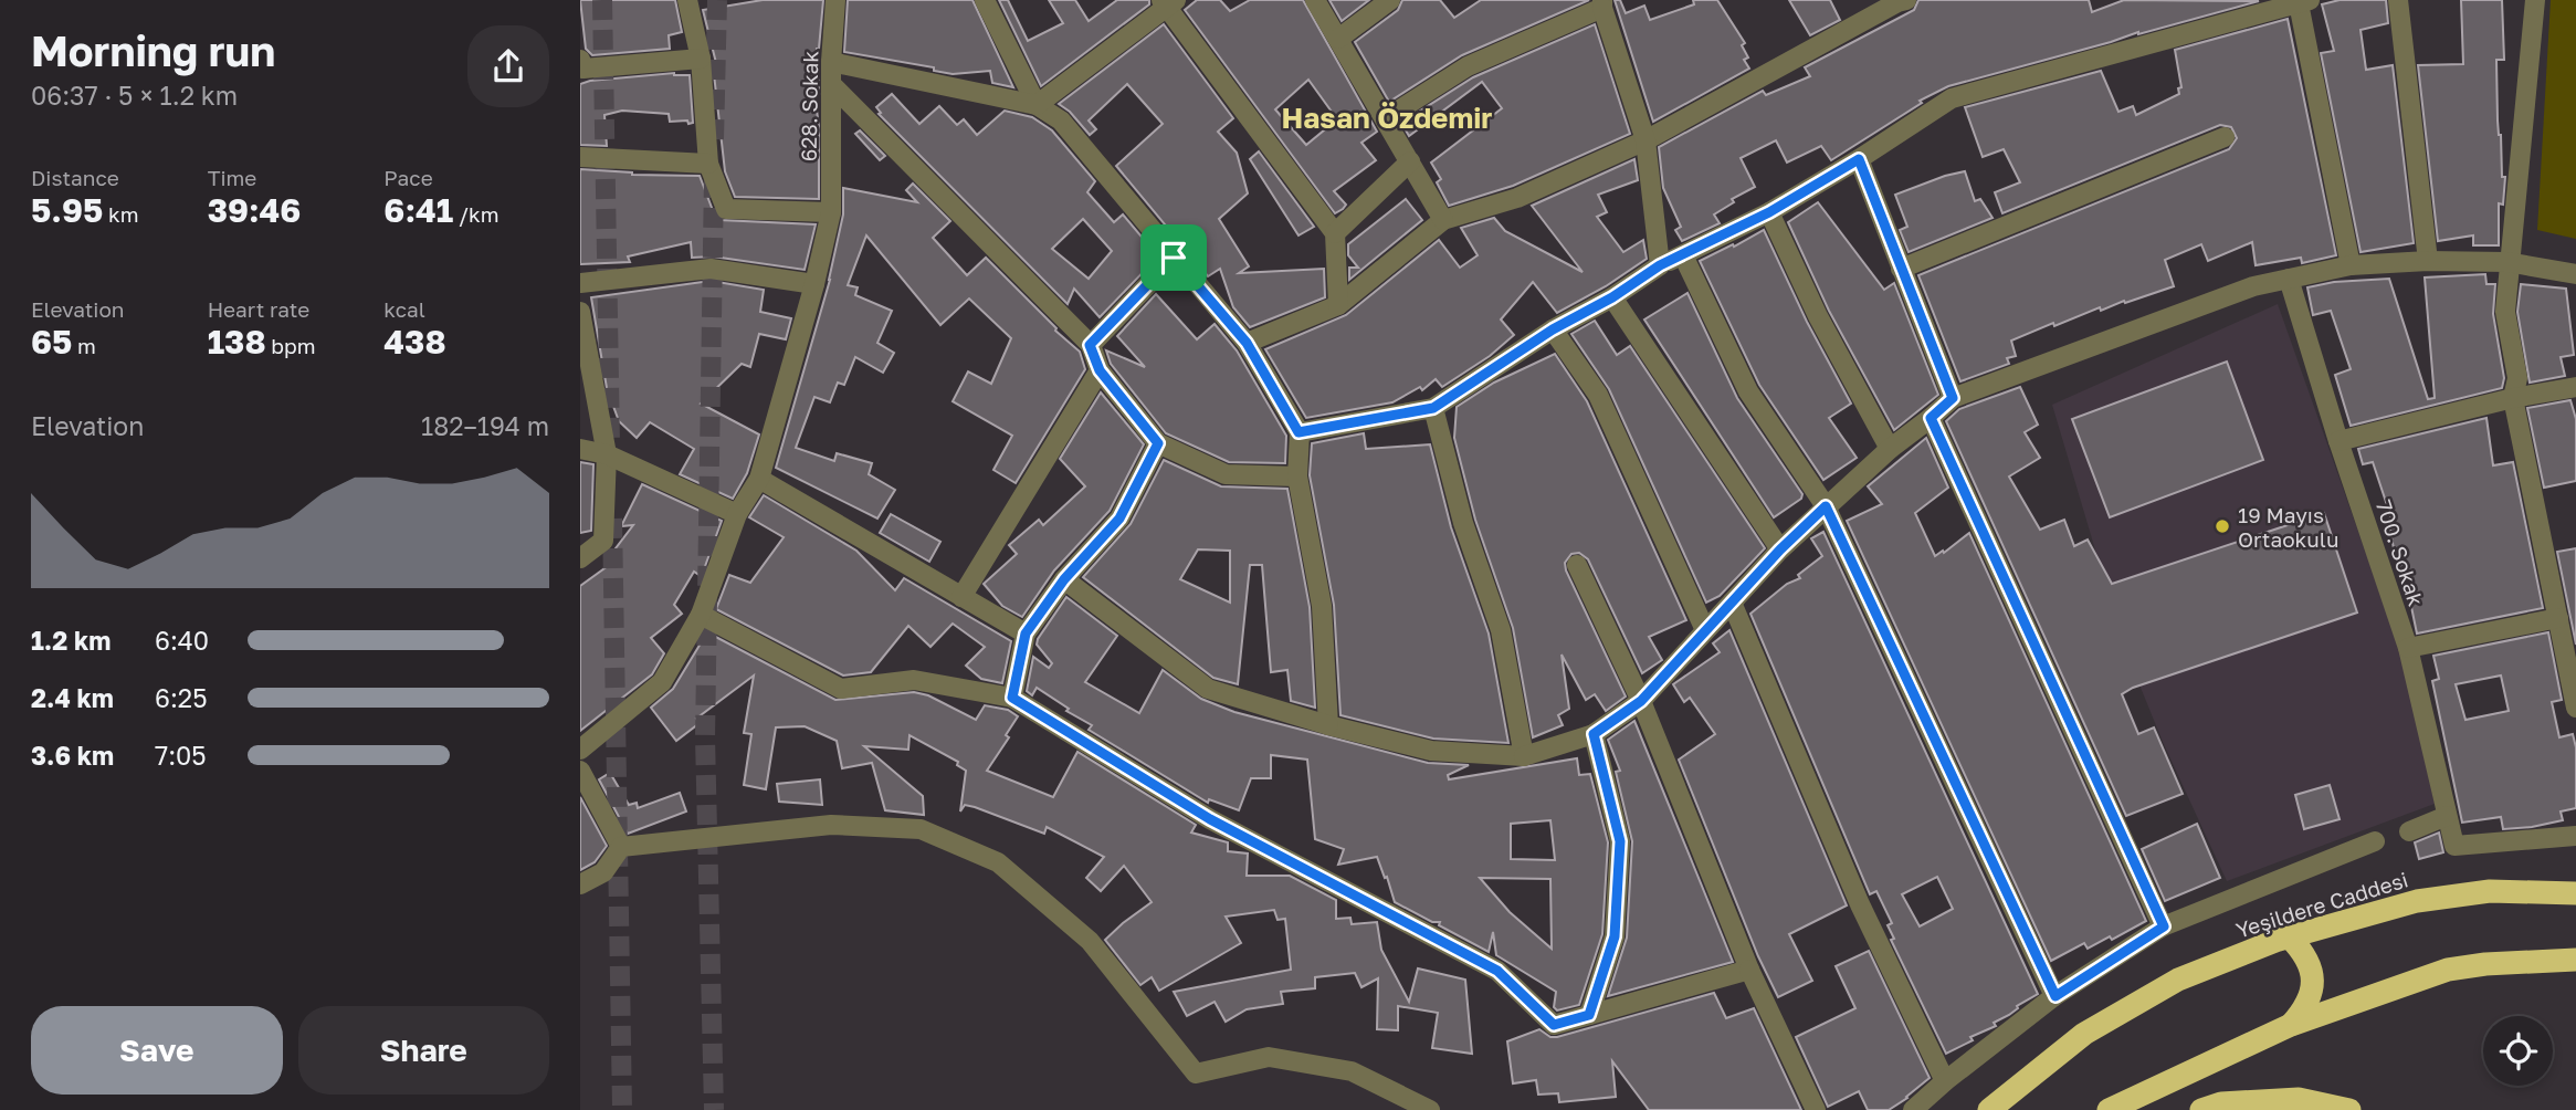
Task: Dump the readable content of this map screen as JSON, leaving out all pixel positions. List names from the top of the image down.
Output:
{
  "streets": {
    "highway": ["Yeşildere Caddesi"],
    "street": ["628. Sokak", "700. Sokak"]
  },
  "districts": ["Hasan Özdemir"],
  "places": ["19 Mayıs Ortaokulu"],
  "page": {
    "heading": ["Morning run", "06:37 · 5 × 1.2 km"],
    "stats": [
      ["Distance", "5.95 km"],
      ["Time", "39:46"],
      ["Pace", "6:41 /km"],
      ["Elevation", "65 m"],
      ["Heart rate", "138 bpm"],
      ["kcal", "438"]
    ],
    "chart": ["Elevation", "182–194 m"],
    "list": [
      {
        "name": "1.2 km",
        "note": "6:40"
      },
      {
        "name": "2.4 km",
        "note": "6:25"
      },
      {
        "name": "3.6 km",
        "note": "7:05"
      }
    ],
    "buttons": ["Save", "Share"]
  }
}
